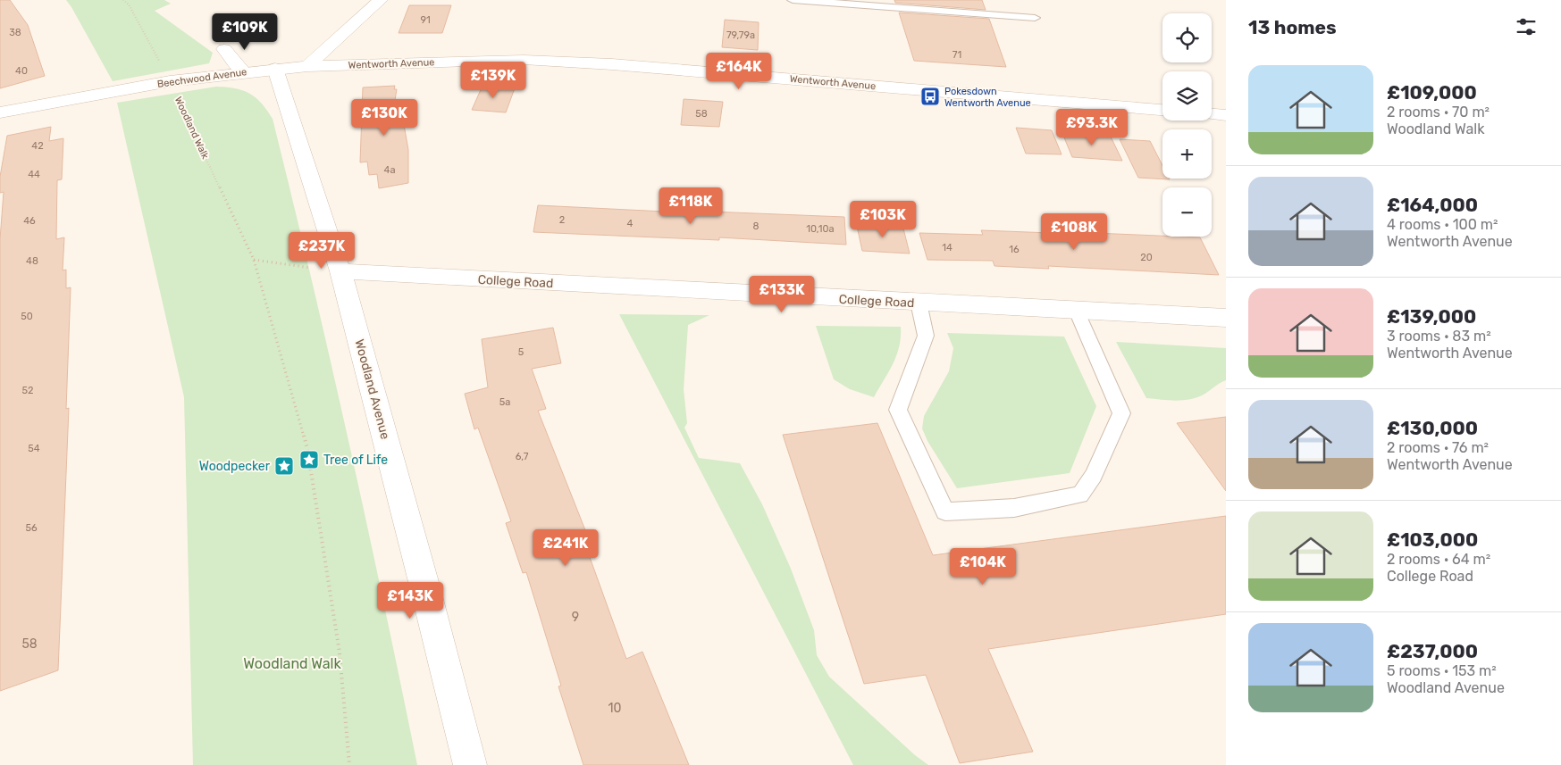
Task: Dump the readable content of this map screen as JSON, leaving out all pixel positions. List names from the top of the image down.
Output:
{
  "streets": {
    "street": [
      "Wentworth Avenue",
      "Beechwood Avenue",
      "College Road",
      "Woodland Avenue"
    ],
    "path": ["Woodland Walk"]
  },
  "crossings": [
    ["Wentworth Avenue", "Beechwood Avenue"],
    ["Beechwood Avenue", "Woodland Walk"],
    ["Beechwood Avenue", "Woodland Avenue"],
    ["College Road", "Woodland Avenue"]
  ],
  "parks": ["Woodland Walk"],
  "places": {
    "bus stop": ["Pokesdown Wentworth Avenue"],
    "place": ["Tree of Life", "Woodpecker"]
  },
  "house_numbers": [
    "91",
    "38",
    "79,79a",
    "71",
    "40",
    "58",
    "42",
    "4a",
    "44",
    "2",
    "46",
    "4",
    "8",
    "10,10a",
    "14",
    "16",
    "20",
    "48",
    "50",
    "5",
    "52",
    "5a",
    "54",
    "6,7",
    "56",
    "9",
    "58",
    "10"
  ],
  "page": {
    "heading": "13 homes",
    "map_buttons": ["+", "−"],
    "price": [
      "£109K",
      "£164K",
      "£139K",
      "£130K",
      "£93.3K",
      "£118K",
      "£103K",
      "£108K",
      "£237K",
      "£133K",
      "£241K",
      "£104K",
      "£143K"
    ],
    "list": [
      {
        "name": "£109,000",
        "note": "2 rooms · 70 m² · Woodland Walk"
      },
      {
        "name": "£164,000",
        "note": "4 rooms · 100 m² · Wentworth Avenue"
      },
      {
        "name": "£139,000",
        "note": "3 rooms · 83 m² · Wentworth Avenue"
      },
      {
        "name": "£130,000",
        "note": "2 rooms · 76 m² · Wentworth Avenue"
      },
      {
        "name": "£103,000",
        "note": "2 rooms · 64 m² · College Road"
      },
      {
        "name": "£237,000",
        "note": "5 rooms · 153 m² · Woodland Avenue"
      }
    ]
  }
}
